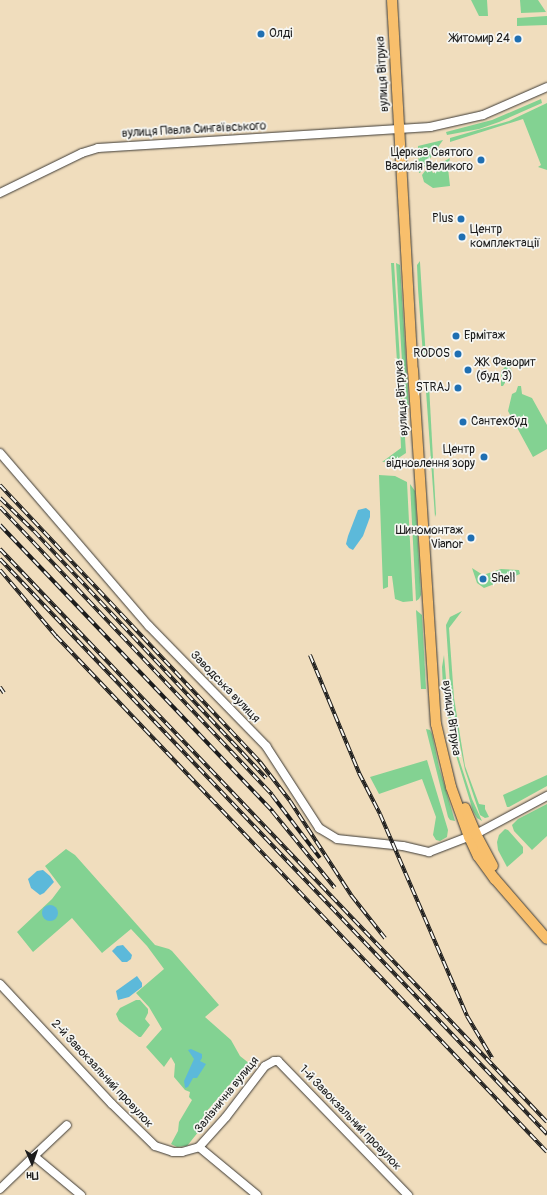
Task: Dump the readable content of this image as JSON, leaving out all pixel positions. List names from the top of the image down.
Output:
{
  "streets": {
    "main road": ["вулиця Вітрука"],
    "street": [
      "вулиця Павла Сингаївського",
      "Заводська вулиця",
      "2-й Завокзальний провулок",
      "Залізнична вулиця",
      "1-й Завокзальний провулок"
    ]
  },
  "crossings": [
    ["вулиця Вітрука", "вулиця Павла Сингаївського"],
    ["вулиця Вітрука", "Заводська вулиця"],
    ["2-й Завокзальний провулок", "Залізнична вулиця"],
    ["Залізнична вулиця", "1-й Завокзальний провулок"]
  ],
  "places": [
    "Олді",
    "Житомир 24",
    "Церква Святого Василія Великого",
    "Plus",
    "Центр комплектації",
    "Ермітаж",
    "RODOS",
    "ЖК Фаворит (буд 3)",
    "STRAJ",
    "Сантехбуд",
    "Центр відновлення зору",
    "Шиномонтаж Vianor",
    "Shell"
  ],
  "north": "bottom"
}
